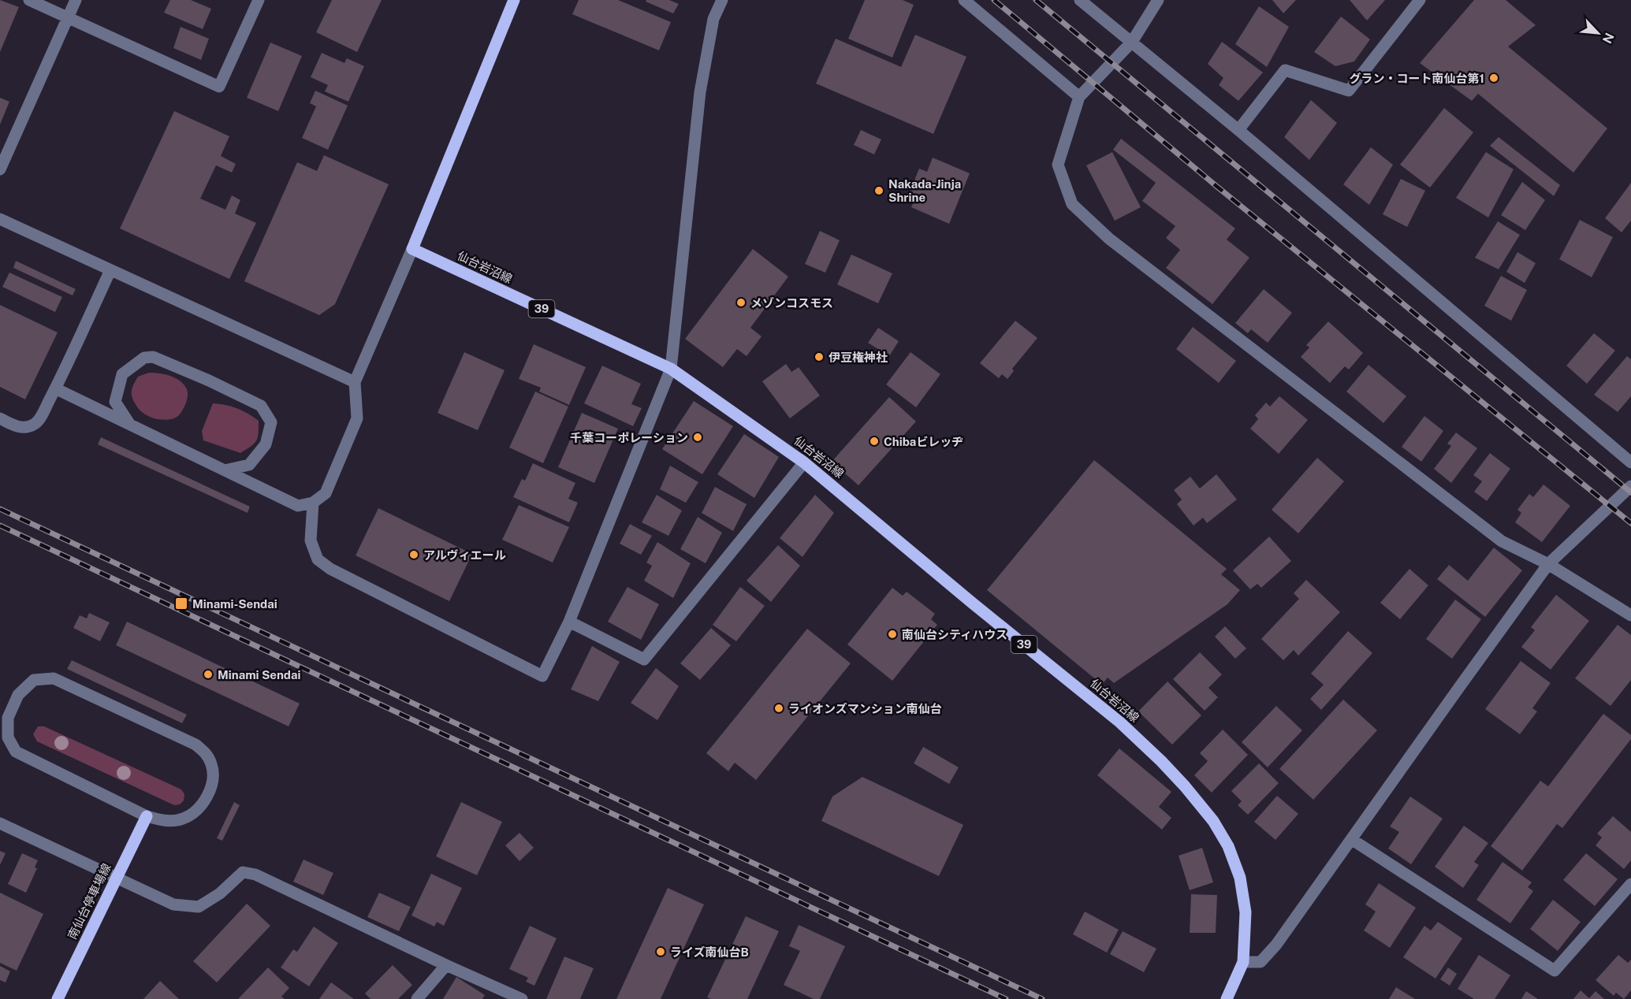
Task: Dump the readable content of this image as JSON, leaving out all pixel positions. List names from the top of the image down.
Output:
{
  "streets": {
    "main road": ["仙台岩沼線", "39", "南仙台停車場線"]
  },
  "places": {
    "other": [
      "グラン・コート南仙台第1",
      "Nakada-Jinja Shrine",
      "メゾンコスモス",
      "伊豆権神社",
      "千葉コーポレーション",
      "Chibaビレッヂ",
      "アルヴィエール",
      "南仙台シティハウス",
      "Minami Sendai",
      "ライオンズマンション南仙台",
      "ライズ南仙台B"
    ],
    "transit": ["Minami-Sendai"]
  },
  "north": "bottom right"
}
